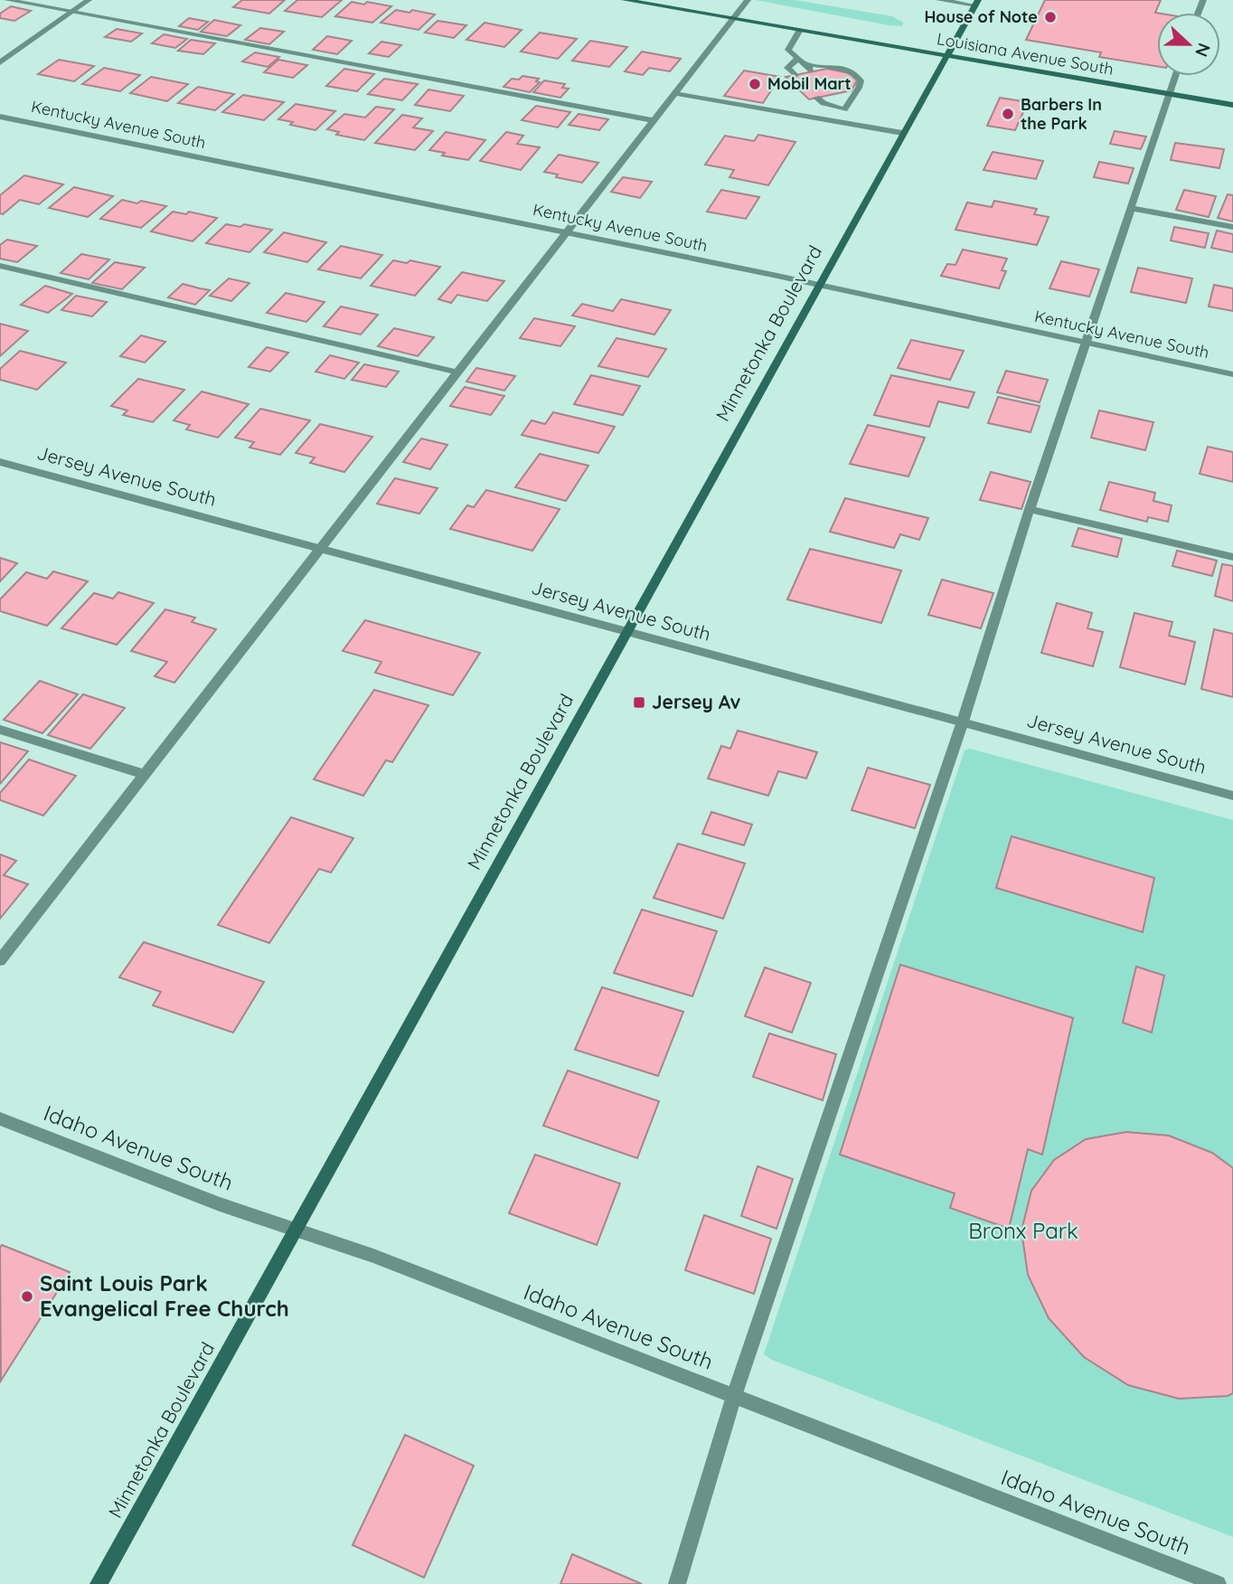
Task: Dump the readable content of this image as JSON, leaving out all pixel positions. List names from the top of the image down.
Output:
{
  "streets": {
    "main road": ["Louisiana Avenue South", "Minnetonka Boulevard"],
    "street": ["Kentucky Avenue South", "Jersey Avenue South", "Idaho Avenue South"]
  },
  "crossings": [
    ["Louisiana Avenue South", "Minnetonka Boulevard"],
    ["Kentucky Avenue South", "Minnetonka Boulevard"],
    ["Minnetonka Boulevard", "Jersey Avenue South"],
    ["Minnetonka Boulevard", "Idaho Avenue South"]
  ],
  "parks": ["Bronx Park"],
  "places": {
    "other": [
      "House of Note",
      "Mobil Mart",
      "Barbers In the Park",
      "Saint Louis Park Evangelical Free Church"
    ],
    "transit": ["Jersey Av"]
  },
  "north": "right"
}
